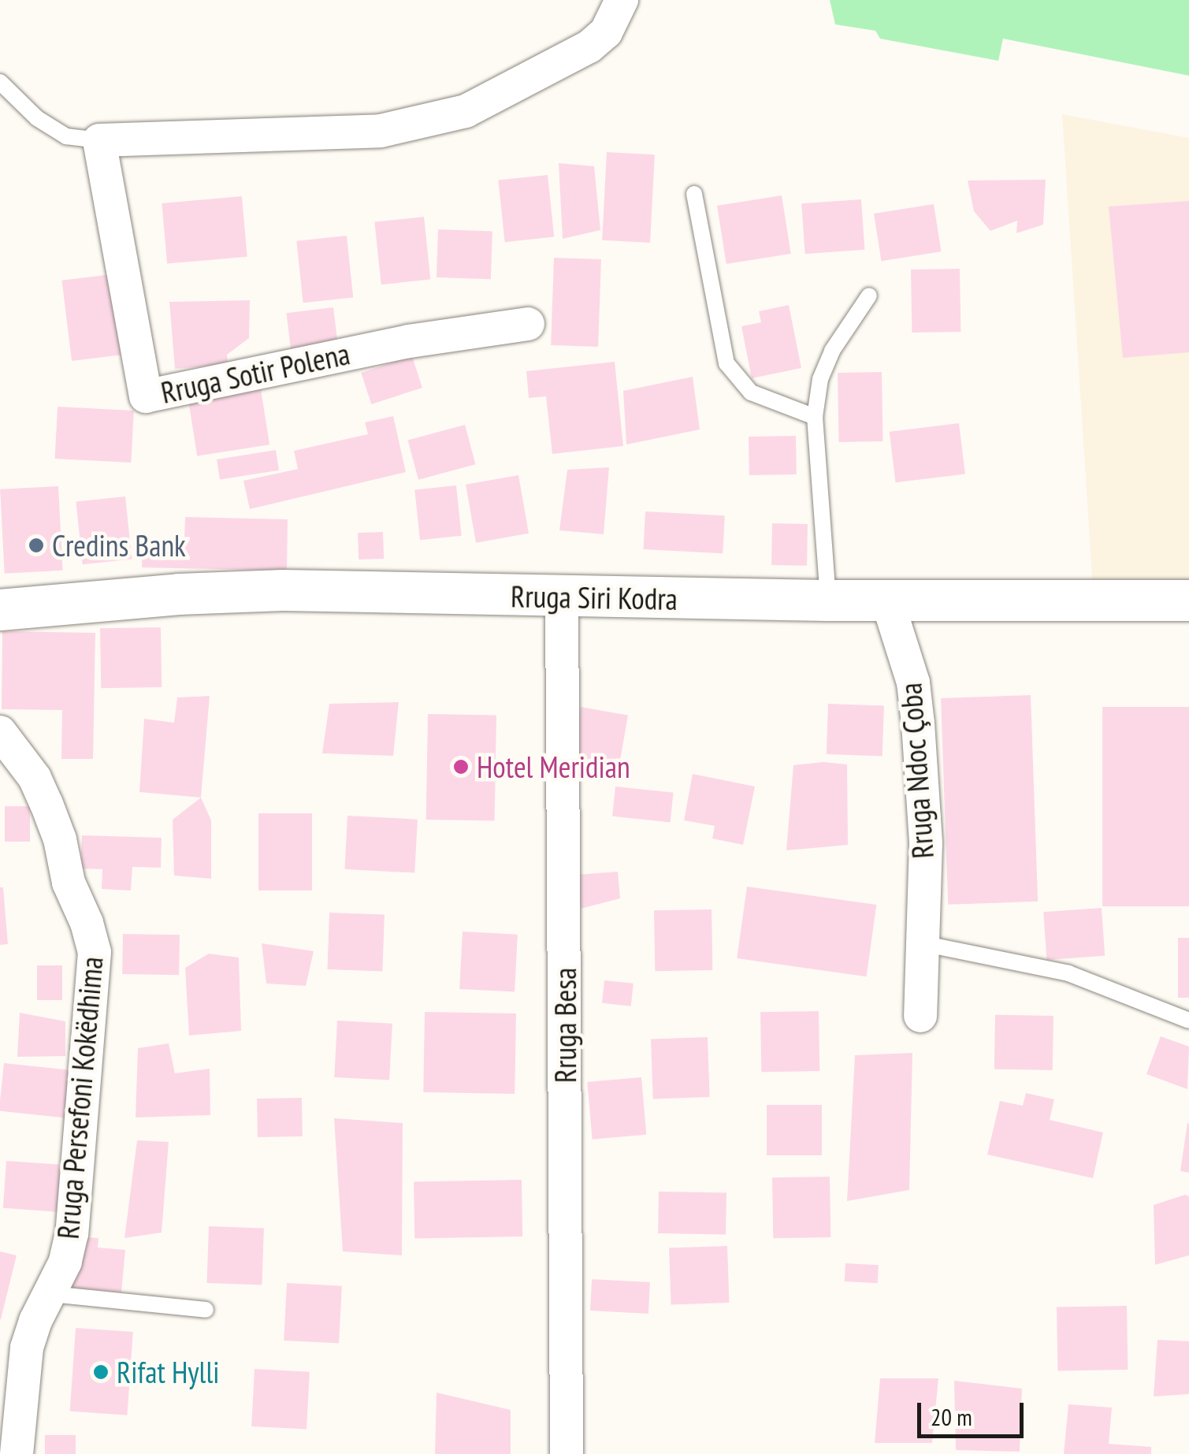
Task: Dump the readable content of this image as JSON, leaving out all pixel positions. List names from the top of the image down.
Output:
{
  "streets": {
    "street": [
      "Rruga Sotir Polena",
      "Rruga Siri Kodra",
      "Rruga Ndoc Çoba",
      "Rruga Besa",
      "Rruga Persefoni Kokëdhima"
    ]
  },
  "crossings": [
    ["Rruga Siri Kodra", "Rruga Ndoc Çoba"],
    ["Rruga Siri Kodra", "Rruga Besa"]
  ],
  "places": ["Credins Bank", "Hotel Meridian", "Rifat Hylli"],
  "scale_bar": "20 m"
}
